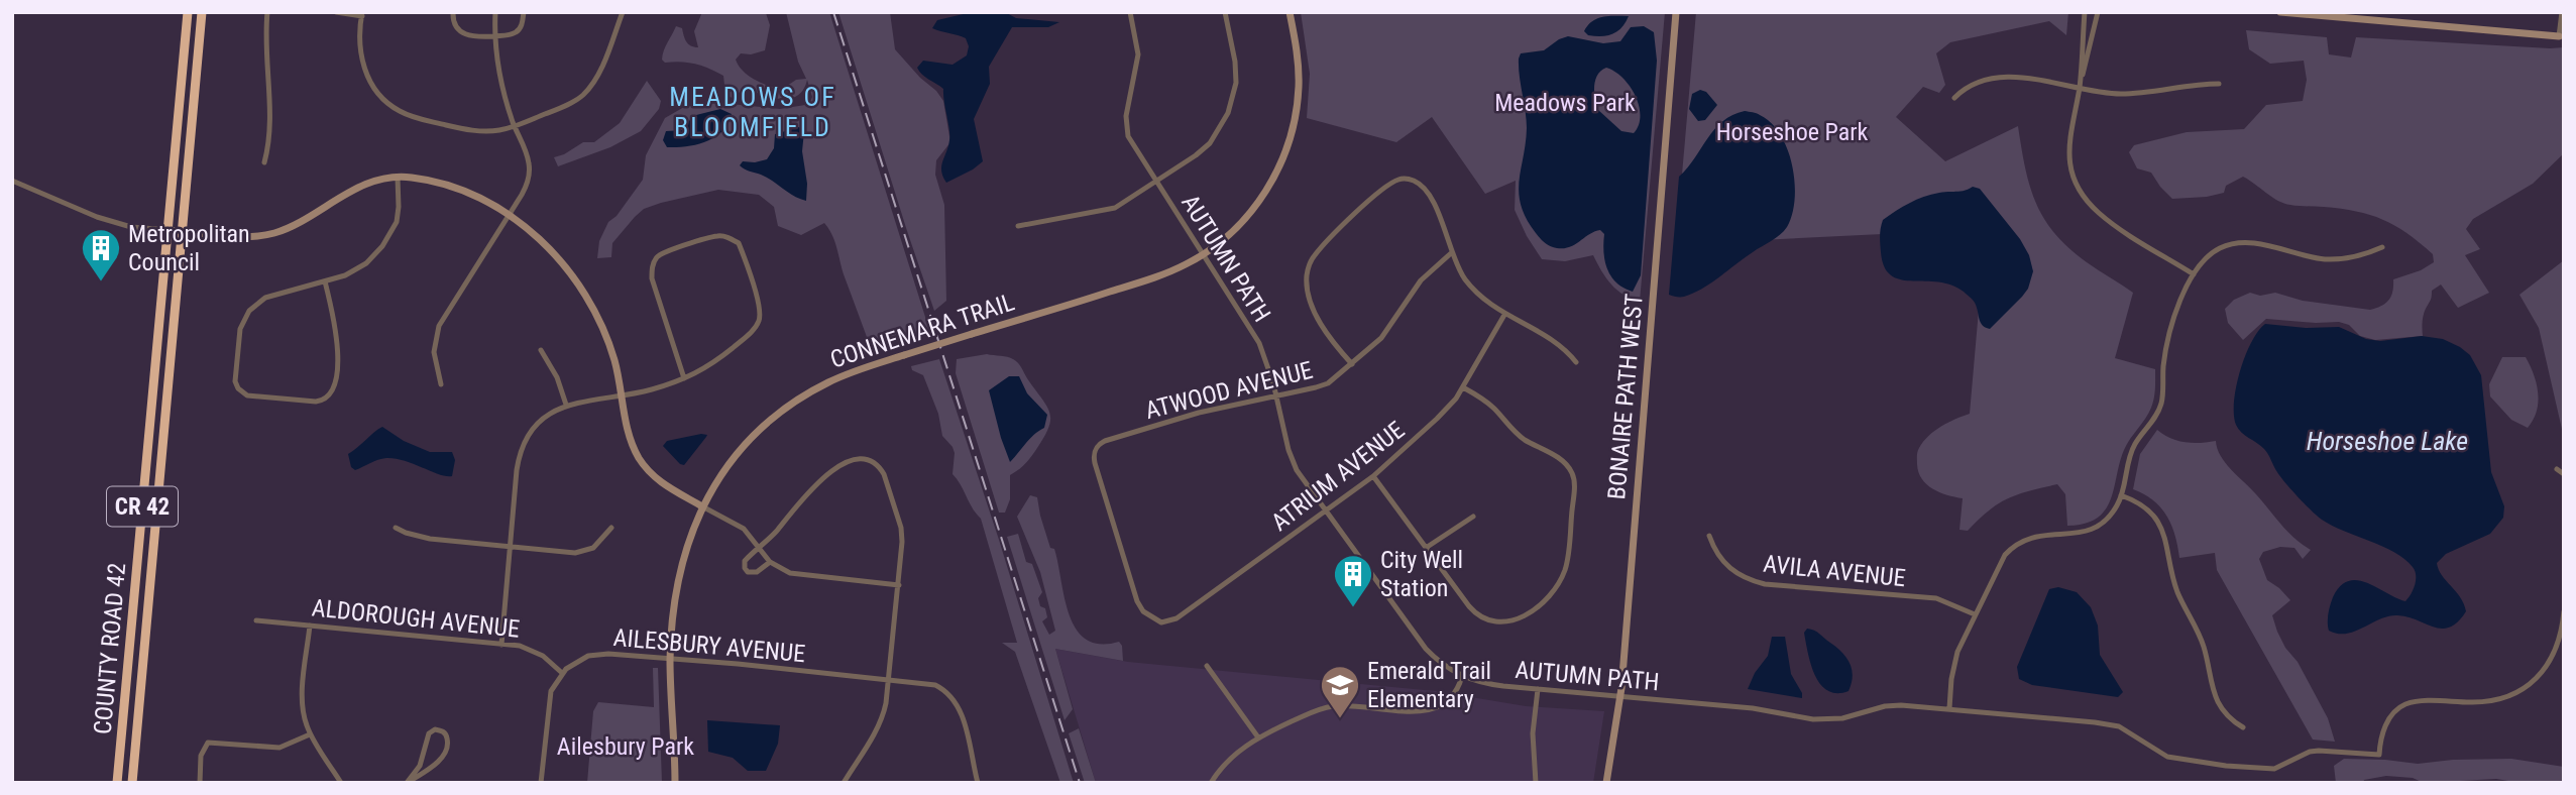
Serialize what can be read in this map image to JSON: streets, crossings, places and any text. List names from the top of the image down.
{
  "streets": {
    "highway": ["CR 42", "COUNTY ROAD 42"],
    "street": [
      "AUTUMN PATH",
      "CONNEMARA TRAIL",
      "ATWOOD AVENUE",
      "BONAIRE PATH WEST",
      "ATRIUM AVENUE",
      "AVILA AVENUE",
      "ALDOROUGH AVENUE",
      "AILESBURY AVENUE"
    ]
  },
  "crossings": [
    ["AUTUMN PATH", "CONNEMARA TRAIL"],
    ["AUTUMN PATH", "ATWOOD AVENUE"],
    ["AUTUMN PATH", "BONAIRE PATH WEST"],
    ["AUTUMN PATH", "ATRIUM AVENUE"],
    ["CONNEMARA TRAIL", "AILESBURY AVENUE"],
    ["ATWOOD AVENUE", "ATRIUM AVENUE"],
    ["ALDOROUGH AVENUE", "AILESBURY AVENUE"]
  ],
  "districts": ["MEADOWS OF BLOOMFIELD"],
  "water": ["Horseshoe Lake"],
  "parks": ["Meadows Park", "Horseshoe Park", "Ailesbury Park"],
  "places": {
    "building": ["Metropolitan Council", "City Well Station"],
    "school or university": ["Emerald Trail Elementary"]
  }
}
